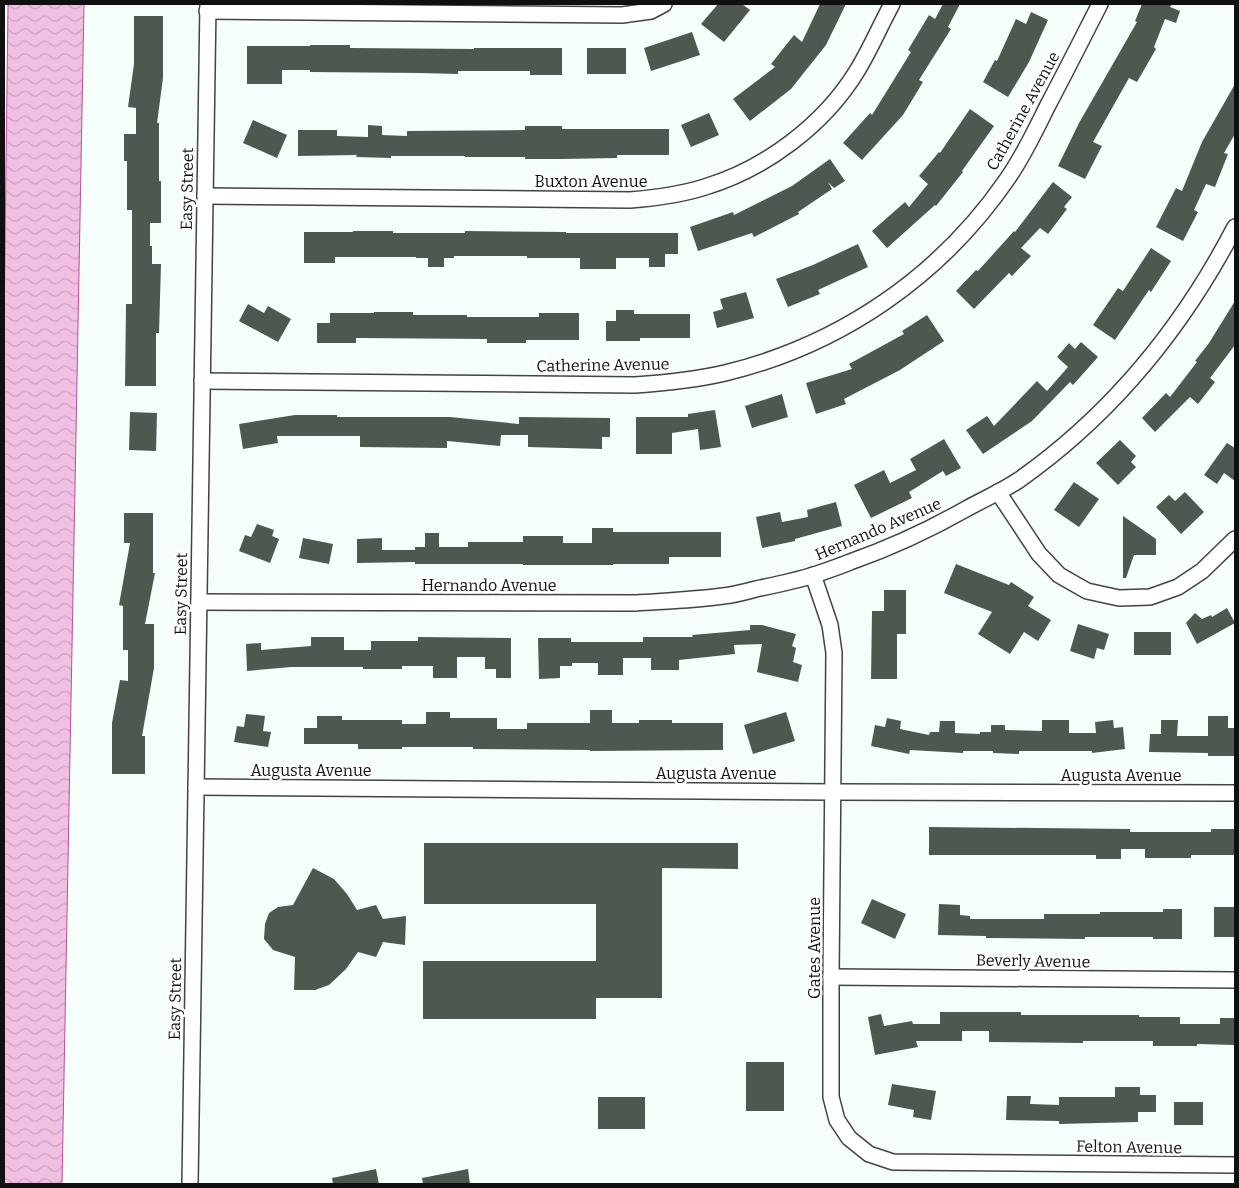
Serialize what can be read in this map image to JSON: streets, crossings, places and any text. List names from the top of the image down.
{
  "streets": {
    "street": [
      "Catherine Avenue",
      "Buxton Avenue",
      "Easy Street",
      "Hernando Avenue",
      "Augusta Avenue",
      "Gates Avenue",
      "Beverly Avenue",
      "Felton Avenue"
    ]
  },
  "crossings": [
    ["Catherine Avenue", "Easy Street"],
    ["Buxton Avenue", "Easy Street"],
    ["Easy Street", "Hernando Avenue"],
    ["Easy Street", "Augusta Avenue"],
    ["Hernando Avenue", "Gates Avenue"],
    ["Augusta Avenue", "Gates Avenue"],
    ["Gates Avenue", "Beverly Avenue"],
    ["Gates Avenue", "Felton Avenue"]
  ]
}
